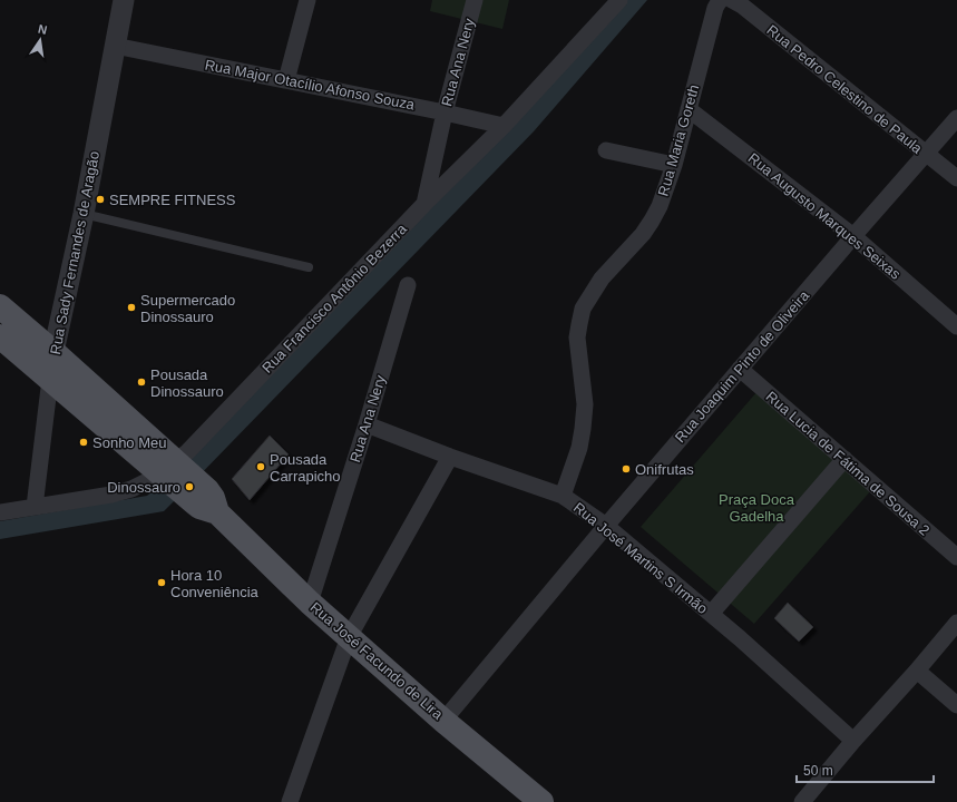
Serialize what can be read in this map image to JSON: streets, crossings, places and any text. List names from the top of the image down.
{
  "streets": {
    "main road": ["Rua José Facundo de Lira"],
    "street": [
      "Rua Ana Nery",
      "Rua Major Otacílio Afonso Souza",
      "Rua Pedro Celestino de Paula",
      "Rua Maria Goreth",
      "Rua Augusto Marques Seixas",
      "Rua Sady Fernandes de Aragão",
      "Rua Francisco Antônio Bezerra",
      "Rua Joaquim Pinto de Oliveira",
      "Rua Lucia de Fátima de Sousa 2",
      "Rua José Martins S Irmão"
    ]
  },
  "crossings": [
    ["Rua Ana Nery", "Rua Major Otacílio Afonso Souza"],
    ["Rua Ana Nery", "Rua Francisco Antônio Bezerra"],
    ["Rua Ana Nery", "Rua José Martins S Irmão"],
    ["Rua Ana Nery", "Rua José Facundo de Lira"],
    ["Rua Major Otacílio Afonso Souza", "Rua Sady Fernandes de Aragão"],
    ["Rua Major Otacílio Afonso Souza", "Rua Francisco Antônio Bezerra"],
    ["Rua Pedro Celestino de Paula", "Rua Joaquim Pinto de Oliveira"],
    ["Rua Maria Goreth", "Rua Augusto Marques Seixas"],
    ["Rua Maria Goreth", "Rua José Martins S Irmão"],
    ["Rua Augusto Marques Seixas", "Rua Joaquim Pinto de Oliveira"],
    ["Rua Sady Fernandes de Aragão", "Rua Francisco Antônio Bezerra"],
    ["Rua Francisco Antônio Bezerra", "Rua José Facundo de Lira"],
    ["Rua Joaquim Pinto de Oliveira", "Rua Lucia de Fátima de Sousa 2"],
    ["Rua Joaquim Pinto de Oliveira", "Rua José Martins S Irmão"],
    ["Rua Joaquim Pinto de Oliveira", "Rua José Facundo de Lira"]
  ],
  "parks": ["Praça Doca Gadelha"],
  "places": [
    "SEMPRE FITNESS",
    "Supermercado Dinossauro",
    "Pousada Dinossauro",
    "Sonho Meu",
    "Pousada Carrapicho",
    "Onifrutas",
    "Dinossauro",
    "Hora 10 Conveniência"
  ],
  "scale_bar": "50 m",
  "north": "top"
}
